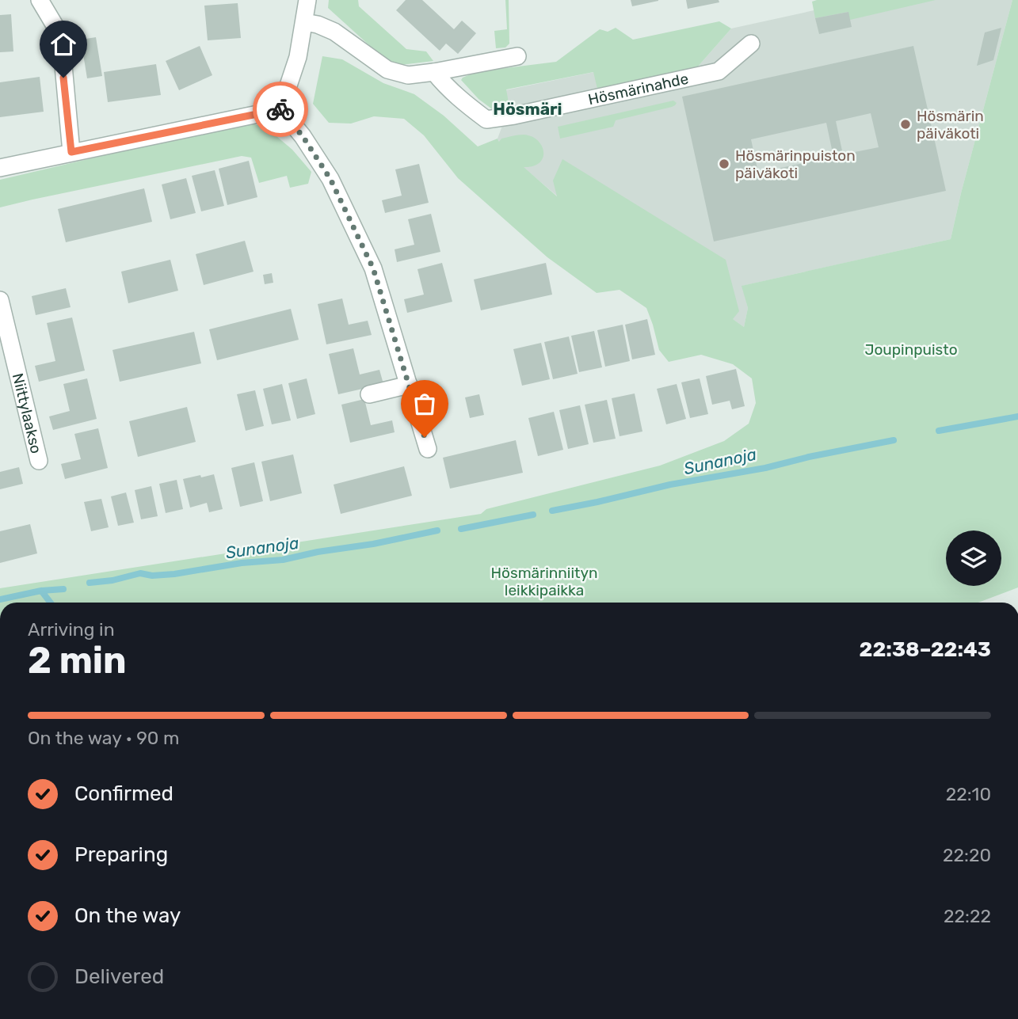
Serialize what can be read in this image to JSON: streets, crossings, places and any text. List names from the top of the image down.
{
  "streets": {
    "street": ["Hösmärinahde", "Niittylaakso"]
  },
  "districts": ["Hösmäri"],
  "water": ["Sunanoja"],
  "parks": ["Joupinpuisto", "Hösmärinniityn leikkipaikka"],
  "places": ["Hösmärin päiväkoti", "Hösmärinpuiston päiväkoti"],
  "page": {
    "heading": ["2 min", "Arriving in", "22:38–22:43"],
    "bar": "On the way · 90 m",
    "list": [
      ["Confirmed", "22:10"],
      ["Preparing", "22:20"],
      ["On the way", "22:22"],
      "Delivered"
    ]
  }
}
